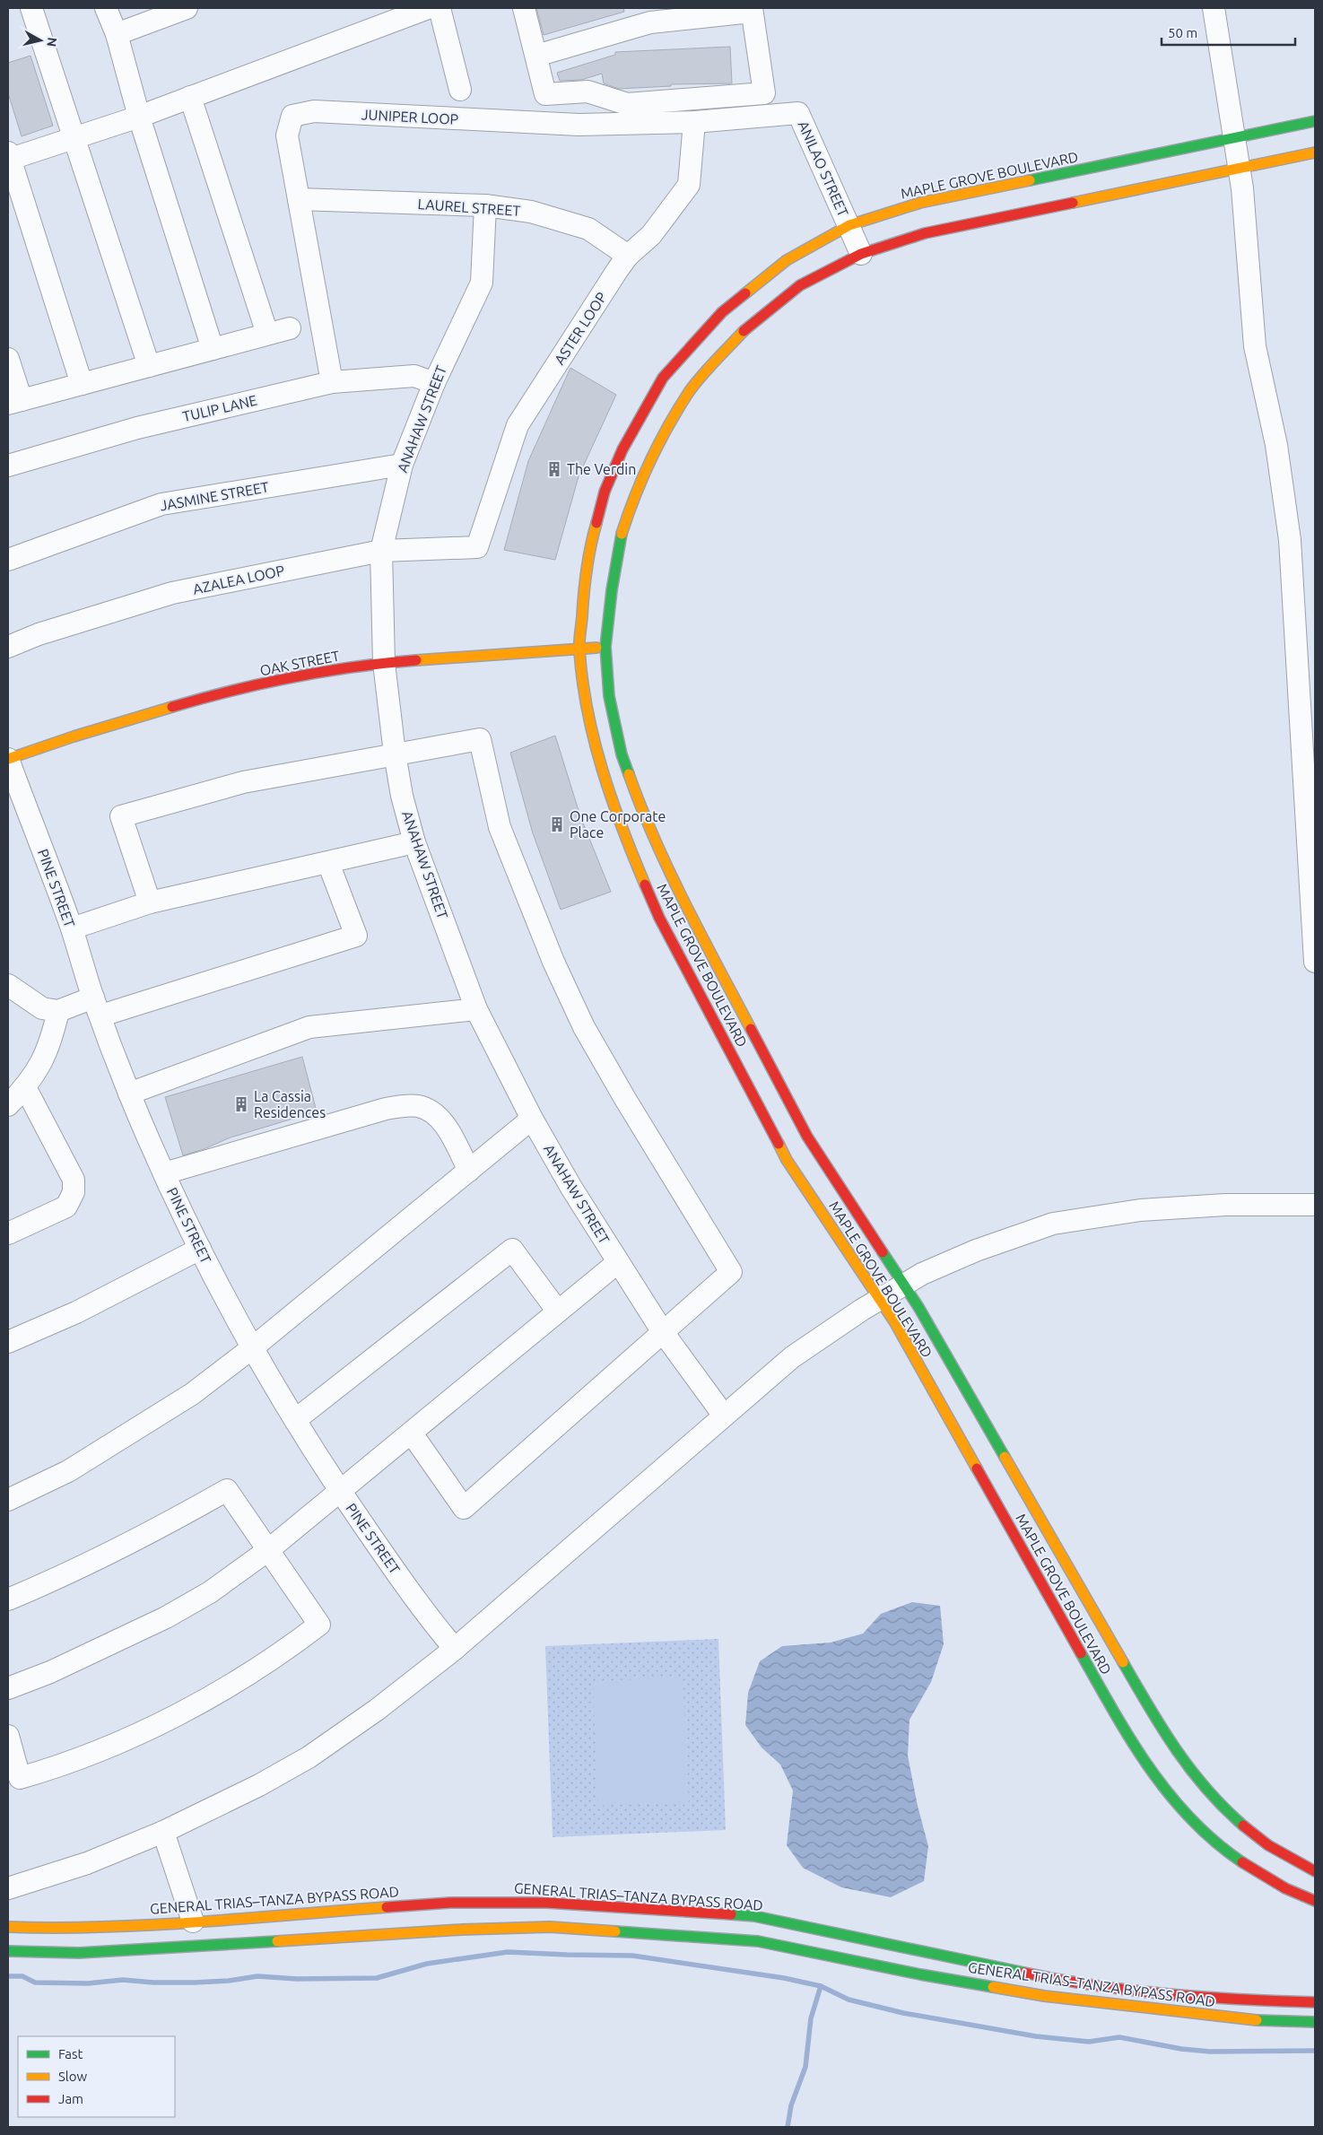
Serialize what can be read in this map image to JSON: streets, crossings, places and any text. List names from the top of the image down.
{
  "streets": {
    "street": [
      "JUNIPER LOOP",
      "ANILAO STREET",
      "MAPLE GROVE BOULEVARD",
      "LAUREL STREET",
      "ASTER LOOP",
      "TULIP LANE",
      "ANAHAW STREET",
      "JASMINE STREET",
      "AZALEA LOOP",
      "OAK STREET",
      "PINE STREET",
      "GENERAL TRIAS–TANZA BYPASS ROAD"
    ]
  },
  "crossings": [
    ["JUNIPER LOOP", "ANILAO STREET"],
    ["JUNIPER LOOP", "LAUREL STREET"],
    ["JUNIPER LOOP", "ASTER LOOP"],
    ["JUNIPER LOOP", "TULIP LANE"],
    ["ANILAO STREET", "MAPLE GROVE BOULEVARD"],
    ["MAPLE GROVE BOULEVARD", "OAK STREET"],
    ["LAUREL STREET", "ASTER LOOP"],
    ["LAUREL STREET", "ANAHAW STREET"],
    ["ASTER LOOP", "AZALEA LOOP"],
    ["TULIP LANE", "ANAHAW STREET"],
    ["ANAHAW STREET", "JASMINE STREET"],
    ["ANAHAW STREET", "AZALEA LOOP"],
    ["ANAHAW STREET", "OAK STREET"],
    ["OAK STREET", "PINE STREET"]
  ],
  "places": {
    "building": ["The Verdin", "One Corporate Place", "La Cassia Residences"]
  },
  "legend": ["Fast", "Slow", "Jam"],
  "scale_bar": "50 m",
  "north": "right"
}
